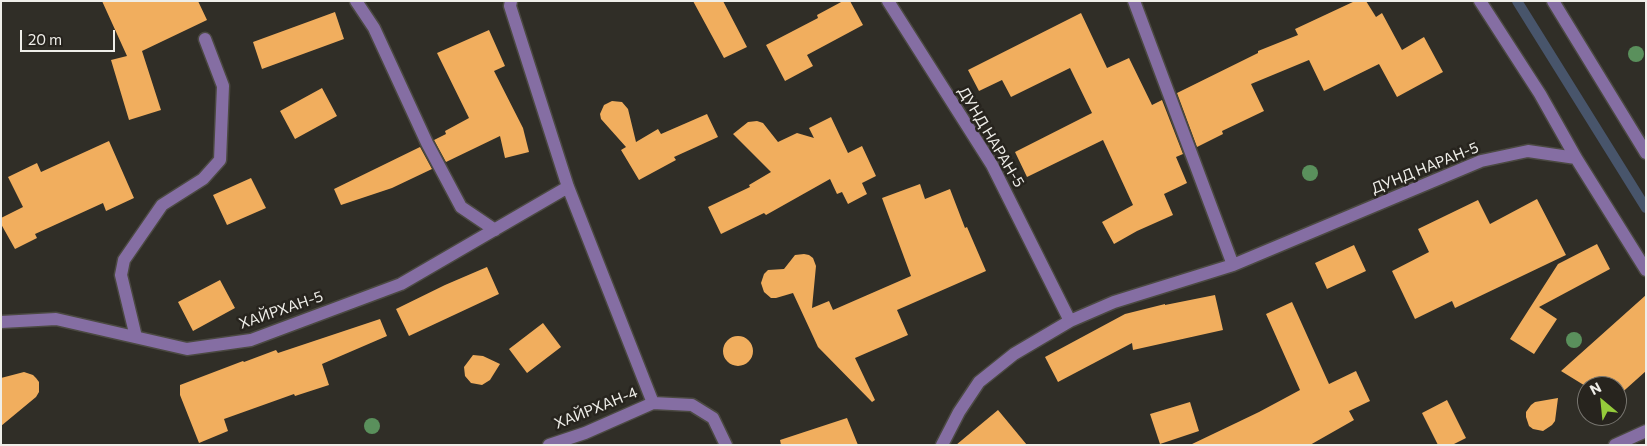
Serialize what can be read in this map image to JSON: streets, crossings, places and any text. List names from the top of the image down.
{
  "streets": {
    "street": ["ДУНД НАРАН-5", "ХАЙРХАН-5", "ХАЙРХАН-4"]
  },
  "scale_bar": "20 m",
  "north": "top left"
}
